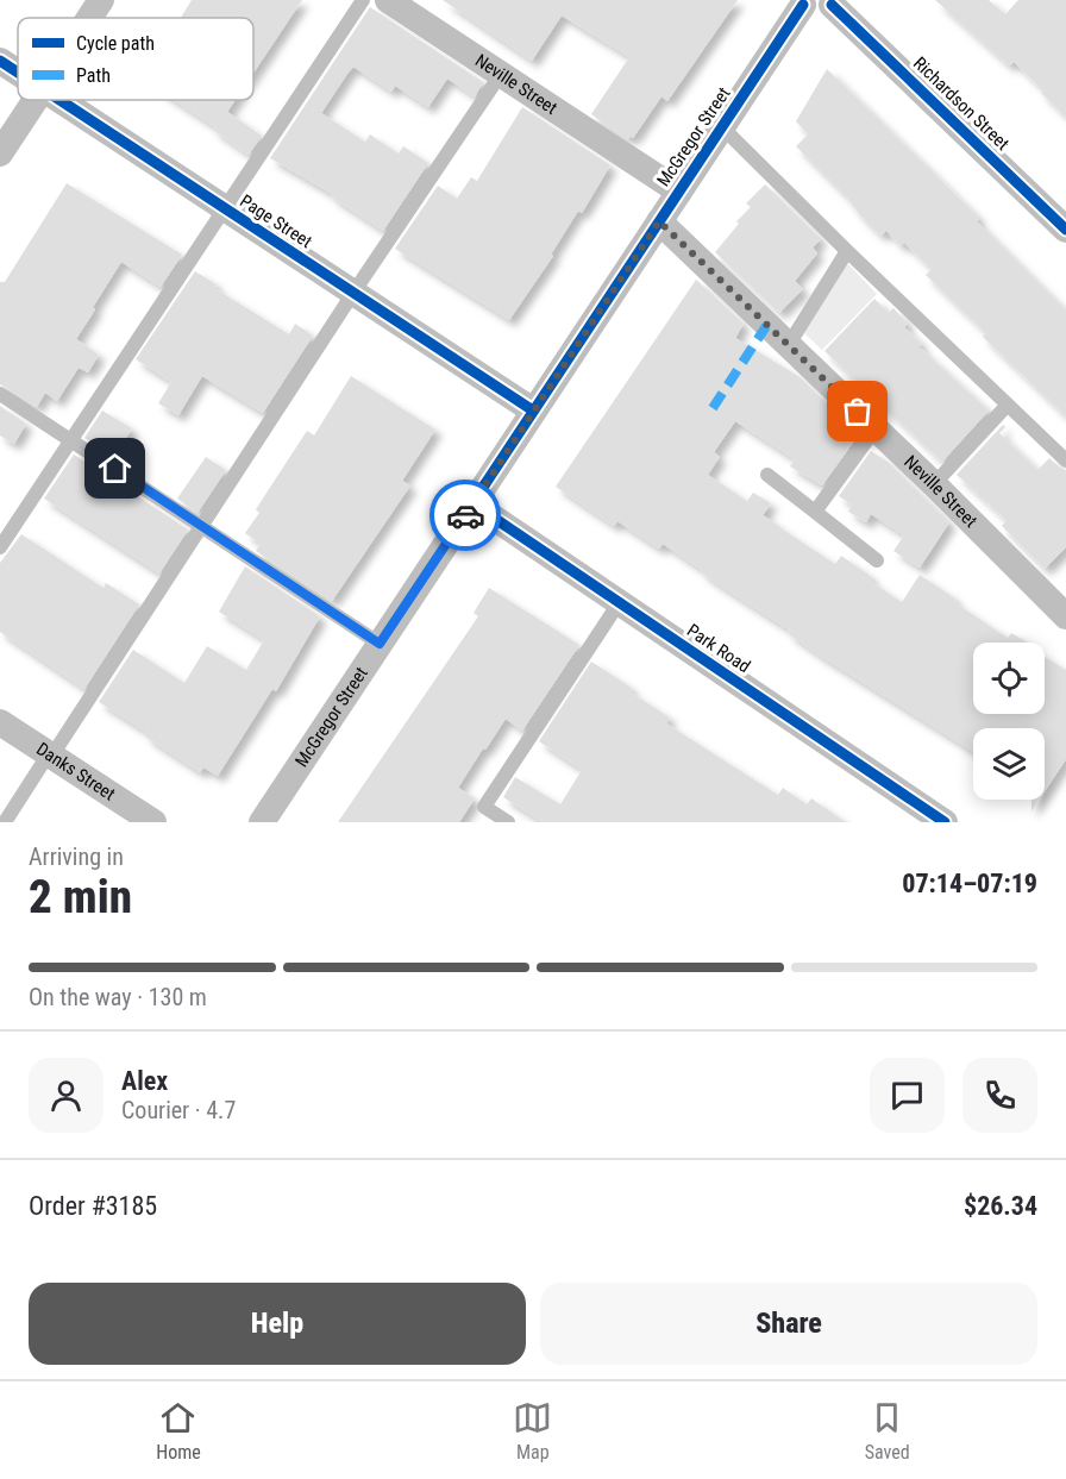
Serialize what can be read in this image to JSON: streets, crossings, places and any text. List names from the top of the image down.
{
  "streets": {
    "street": [
      "Neville Street",
      "Richardson Street",
      "McGregor Street",
      "Page Street",
      "Park Road",
      "Danks Street"
    ]
  },
  "crossings": [
    ["Neville Street", "McGregor Street"],
    ["McGregor Street", "Page Street"],
    ["McGregor Street", "Park Road"]
  ],
  "legend": ["Cycle path", "Path"],
  "page": {
    "heading": ["2 min", "Arriving in", "07:14–07:19"],
    "panel": [
      "Alex",
      "Courier · 4.7",
      "Order #3185",
      "$26.34"
    ],
    "bar": "On the way · 130 m",
    "buttons": ["Help", "Share"],
    "tabs": ["Home", "Map", "Saved"]
  }
}
